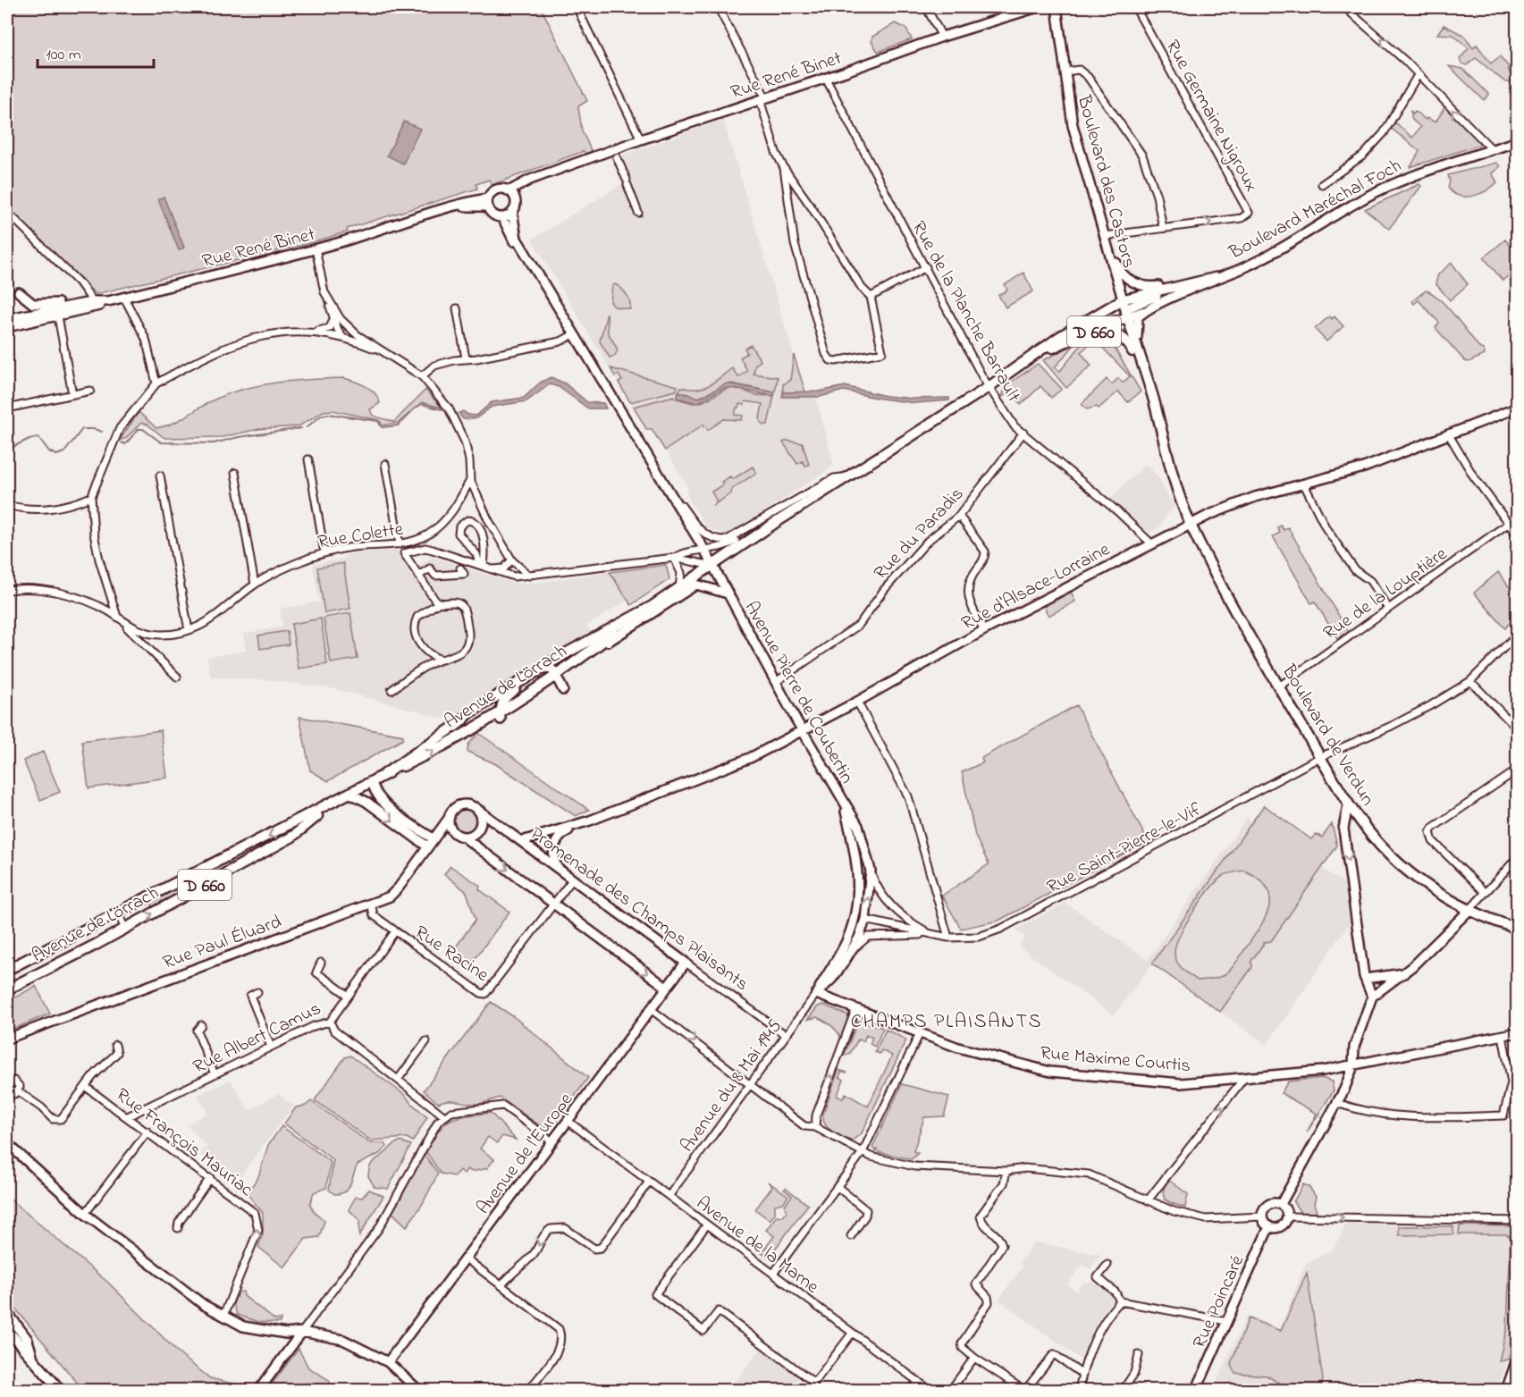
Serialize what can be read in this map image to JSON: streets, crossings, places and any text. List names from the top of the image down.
{
  "streets": {
    "main road": [
      "Boulevard Maréchal Foch",
      "D 660",
      "Avenue de Lörrach",
      "Boulevard de Verdun"
    ],
    "street": [
      "Rue René Binet",
      "Rue Germaine Nigroux",
      "Boulevard des Castors",
      "Rue de la Planche Barrault",
      "Rue du Paradis",
      "Rue Colette",
      "Rue d'Alsace-Lorraine",
      "Rue de la Louptière",
      "Avenue Pierre de Coubertin",
      "Rue Saint-Pierre-le-Vif",
      "Promenade des Champs Plaisants",
      "Rue Paul Éluard",
      "Rue Racine",
      "Rue Albert Camus",
      "Rue Maxime Courtis",
      "Avenue du 8 Mai 1945",
      "Rue François Mauriac",
      "Avenue de l'Europe",
      "Avenue de la Marne",
      "Rue Poincaré"
    ]
  },
  "crossings": [
    ["Rue René Binet", "Rue de la Planche Barrault"],
    ["Rue René Binet", "Avenue Pierre de Coubertin"],
    ["Boulevard des Castors", "Boulevard Maréchal Foch"],
    ["Boulevard Maréchal Foch", "Rue de la Planche Barrault"],
    ["Boulevard Maréchal Foch", "D 660"],
    ["Boulevard Maréchal Foch", "Avenue de Lörrach"],
    ["Boulevard Maréchal Foch", "Avenue Pierre de Coubertin"],
    ["Rue de la Planche Barrault", "Rue du Paradis"],
    ["Rue de la Planche Barrault", "Rue d'Alsace-Lorraine"],
    ["D 660", "Boulevard de Verdun"],
    ["Rue du Paradis", "Avenue Pierre de Coubertin"],
    ["Rue d'Alsace-Lorraine", "Avenue Pierre de Coubertin"],
    ["Rue d'Alsace-Lorraine", "Boulevard de Verdun"],
    ["Rue d'Alsace-Lorraine", "Promenade des Champs Plaisants"],
    ["Rue de la Louptière", "Boulevard de Verdun"],
    ["Avenue de Lörrach", "Avenue Pierre de Coubertin"],
    ["Avenue Pierre de Coubertin", "Rue Saint-Pierre-le-Vif"],
    ["Avenue Pierre de Coubertin", "Rue Maxime Courtis"],
    ["Avenue Pierre de Coubertin", "Avenue du 8 Mai 1945"],
    ["Boulevard de Verdun", "Rue Saint-Pierre-le-Vif"],
    ["Promenade des Champs Plaisants", "Rue Racine"],
    ["Promenade des Champs Plaisants", "Avenue du 8 Mai 1945"],
    ["Promenade des Champs Plaisants", "Avenue de l'Europe"],
    ["Rue Paul Éluard", "Rue Racine"],
    ["Rue Racine", "Rue Albert Camus"],
    ["Rue Albert Camus", "Rue François Mauriac"],
    ["Rue Maxime Courtis", "Avenue du 8 Mai 1945"],
    ["Avenue du 8 Mai 1945", "Avenue de la Marne"],
    ["Avenue de l'Europe", "Avenue de la Marne"]
  ],
  "one_way": ["Rue François Mauriac"],
  "districts": ["CHAMPS PLAISANTS"],
  "scale_bar": "100 m"
}
